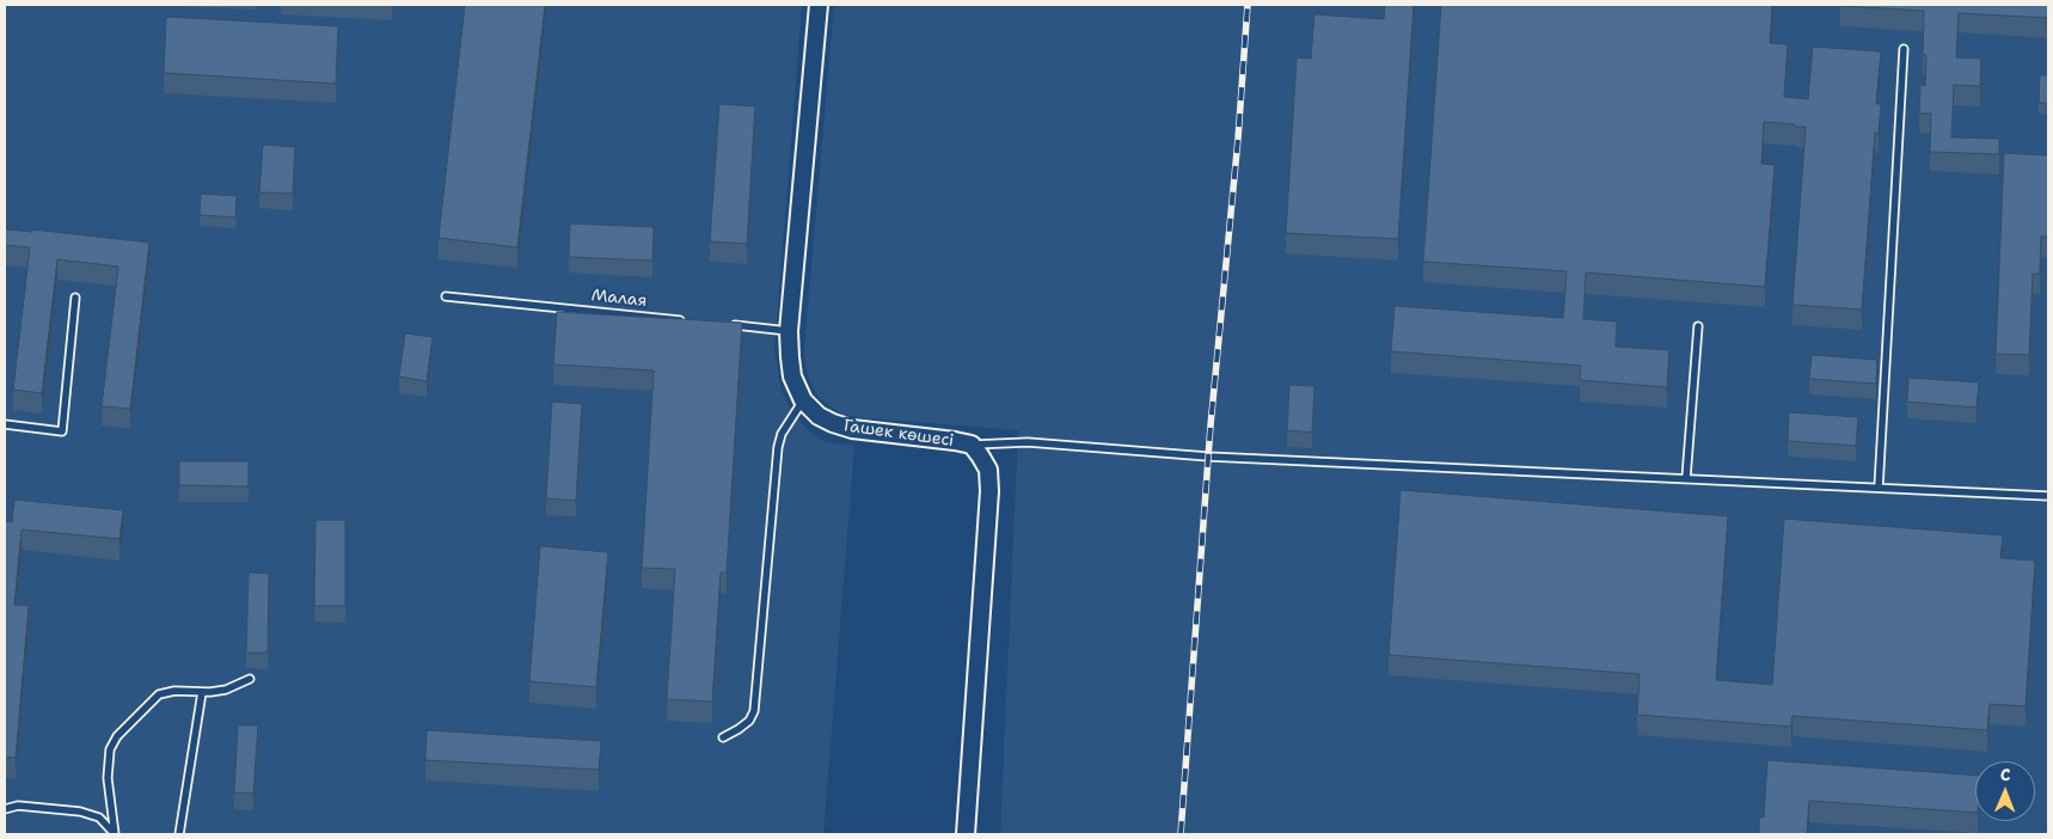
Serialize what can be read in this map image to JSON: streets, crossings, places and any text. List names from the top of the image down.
{
  "streets": {
    "street": ["Гашек көшесі"],
    "lane": ["Малая"]
  },
  "north": "top"
}
